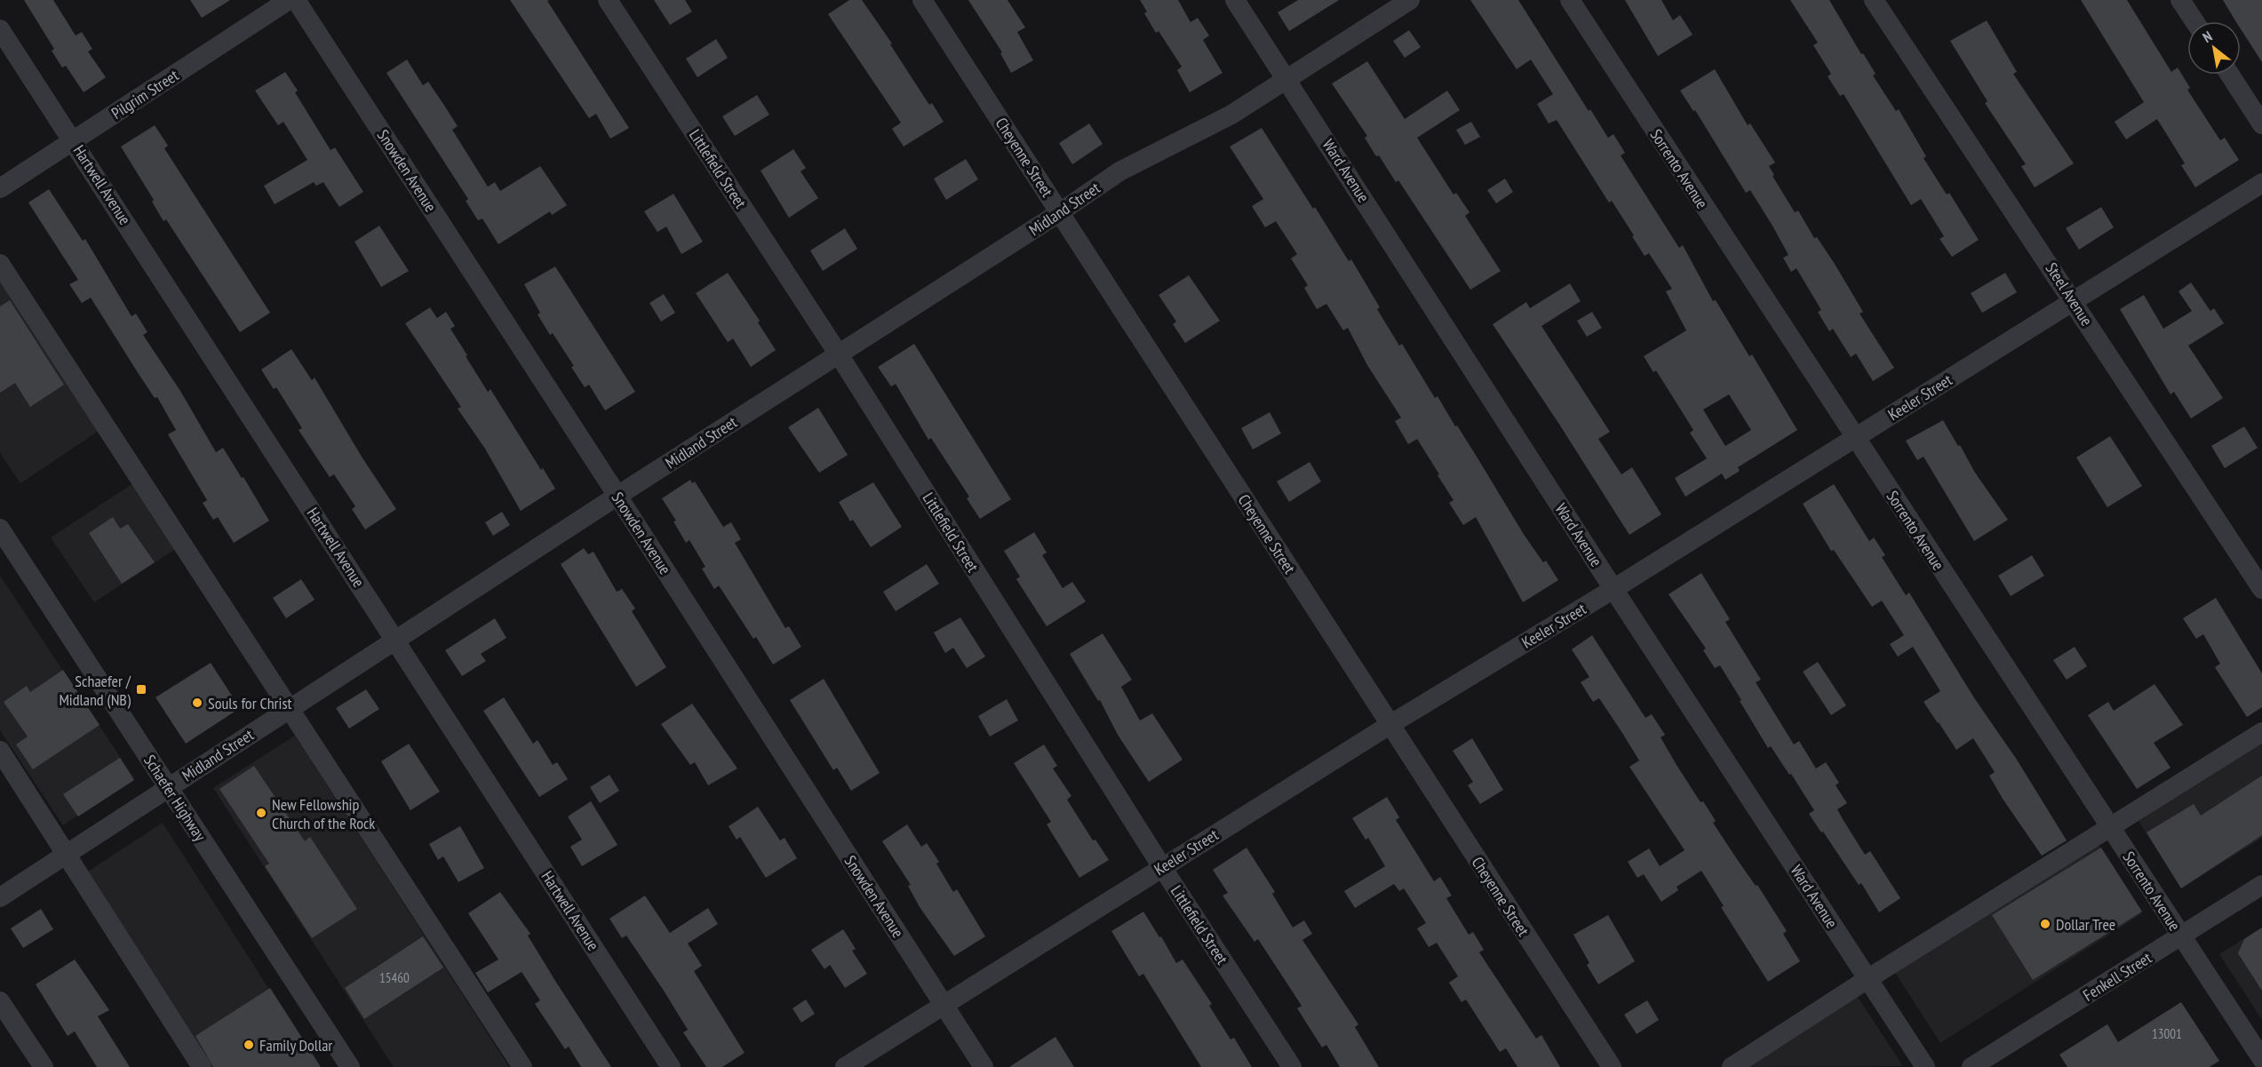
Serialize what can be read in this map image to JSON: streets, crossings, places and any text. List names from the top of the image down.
{
  "streets": {
    "street": [
      "Pilgrim Street",
      "Cheyenne Street",
      "Littlefield Street",
      "Sorrento Avenue",
      "Snowden Avenue",
      "Ward Avenue",
      "Hartwell Avenue",
      "Midland Street",
      "Steel Avenue",
      "Keeler Street",
      "Schaefer Highway",
      "Fenkell Street"
    ]
  },
  "crossings": [
    ["Pilgrim Street", "Hartwell Avenue"],
    ["Cheyenne Street", "Midland Street"],
    ["Cheyenne Street", "Keeler Street"],
    ["Littlefield Street", "Midland Street"],
    ["Littlefield Street", "Keeler Street"],
    ["Sorrento Avenue", "Keeler Street"],
    ["Sorrento Avenue", "Fenkell Street"],
    ["Snowden Avenue", "Midland Street"],
    ["Snowden Avenue", "Keeler Street"],
    ["Ward Avenue", "Midland Street"],
    ["Ward Avenue", "Keeler Street"],
    ["Hartwell Avenue", "Midland Street"],
    ["Midland Street", "Schaefer Highway"],
    ["Steel Avenue", "Keeler Street"]
  ],
  "places": {
    "transit": ["Schaefer / Midland (NB)"],
    "other": [
      "Souls for Christ",
      "New Fellowship Church of the Rock",
      "Dollar Tree",
      "Family Dollar"
    ]
  },
  "house_numbers": ["15460", "13001"],
  "north": "top left"
}
